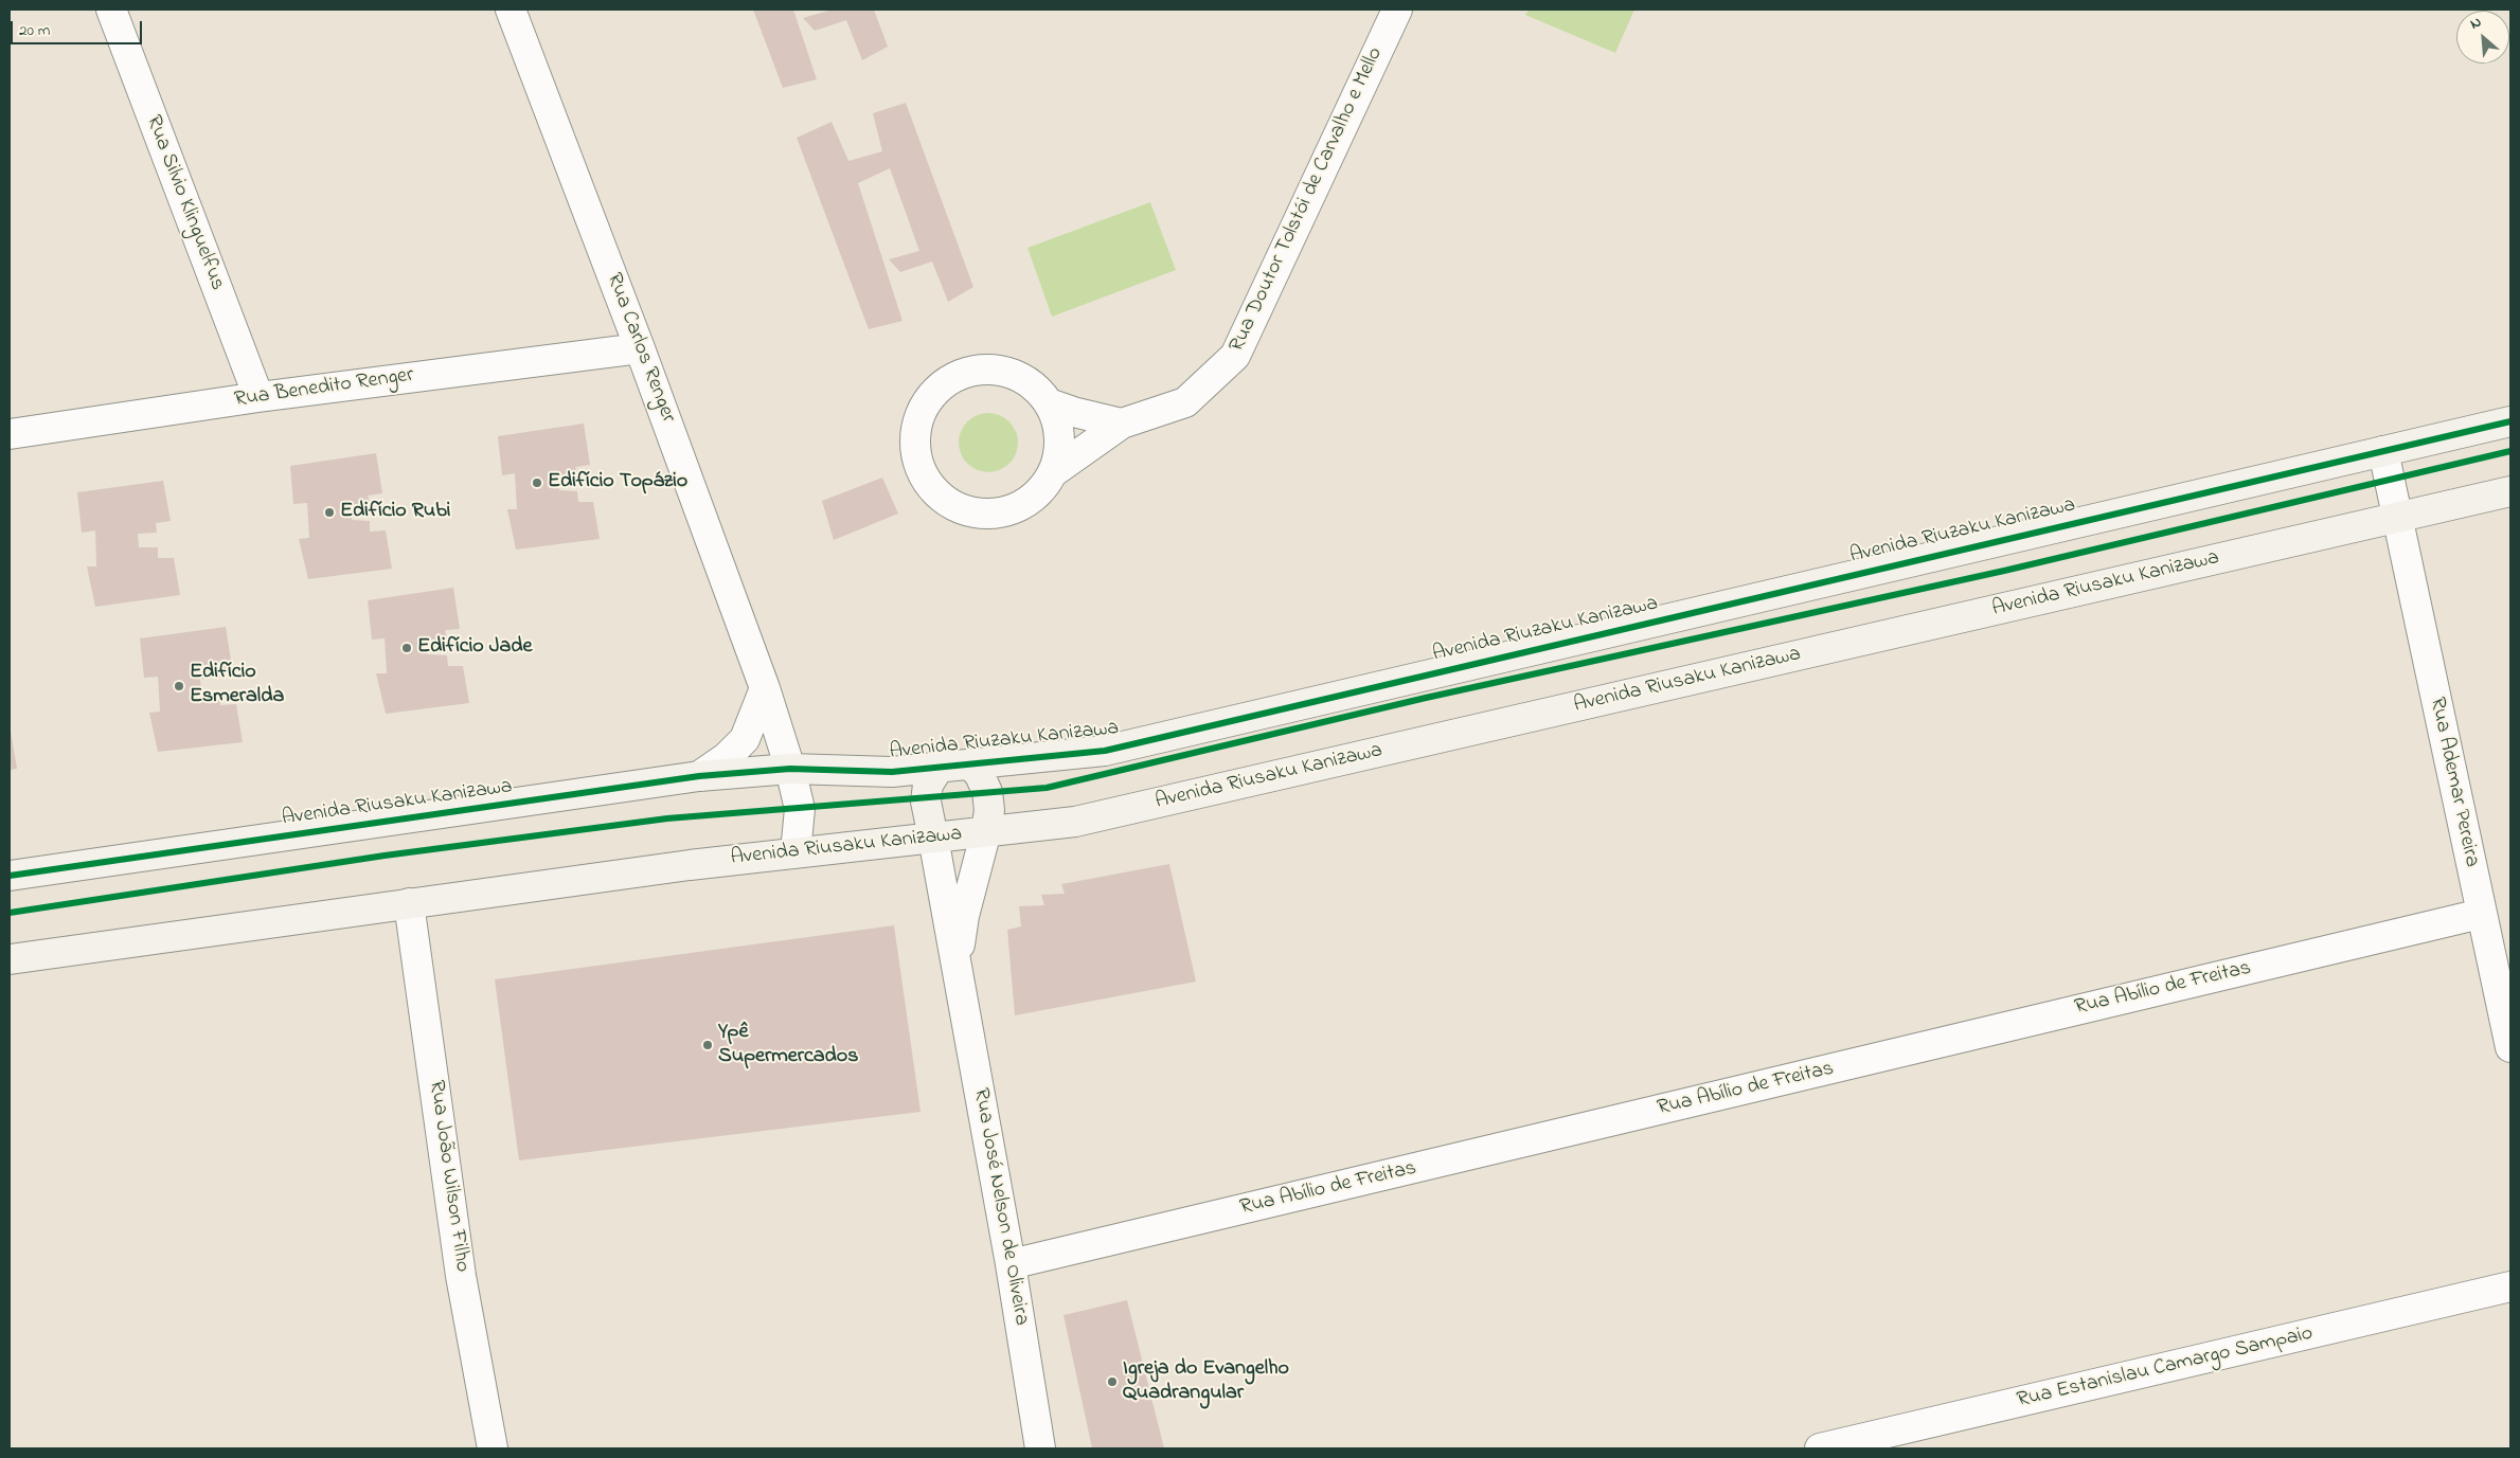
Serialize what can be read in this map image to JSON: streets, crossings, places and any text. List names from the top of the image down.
{
  "streets": {
    "street": [
      "Rua Doutor Tolstói de Carvalho e Mello",
      "Rua Silvio Klinguelfus",
      "Rua Carlos Renger",
      "Rua Benedito Renger",
      "Avenida Riuzaku Kanizawa",
      "Avenida Riusaku Kanizawa",
      "Rua Ademar Pereira",
      "Rua Abílio de Freitas",
      "Rua João Wilson Filho",
      "Rua José Nelson de Oliveira",
      "Rua Estanislau Camargo Sampaio"
    ]
  },
  "crossings": [
    ["Rua Silvio Klinguelfus", "Rua Benedito Renger"],
    ["Rua Carlos Renger", "Rua Benedito Renger"],
    ["Rua Carlos Renger", "Avenida Riuzaku Kanizawa"],
    ["Rua Carlos Renger", "Avenida Riusaku Kanizawa"],
    ["Avenida Riuzaku Kanizawa", "Avenida Riusaku Kanizawa"],
    ["Avenida Riuzaku Kanizawa", "Rua José Nelson de Oliveira"],
    ["Avenida Riusaku Kanizawa", "Rua Ademar Pereira"],
    ["Avenida Riusaku Kanizawa", "Rua João Wilson Filho"],
    ["Avenida Riusaku Kanizawa", "Rua José Nelson de Oliveira"],
    ["Rua Ademar Pereira", "Rua Abílio de Freitas"],
    ["Rua Abílio de Freitas", "Rua José Nelson de Oliveira"]
  ],
  "places": [
    "Edifício Topázio",
    "Edifício Rubi",
    "Edifício Jade",
    "Edifício Esmeralda",
    "Ypê Supermercados",
    "Igreja do Evangelho Quadrangular"
  ],
  "scale_bar": "20 m",
  "north": "top left"
}
